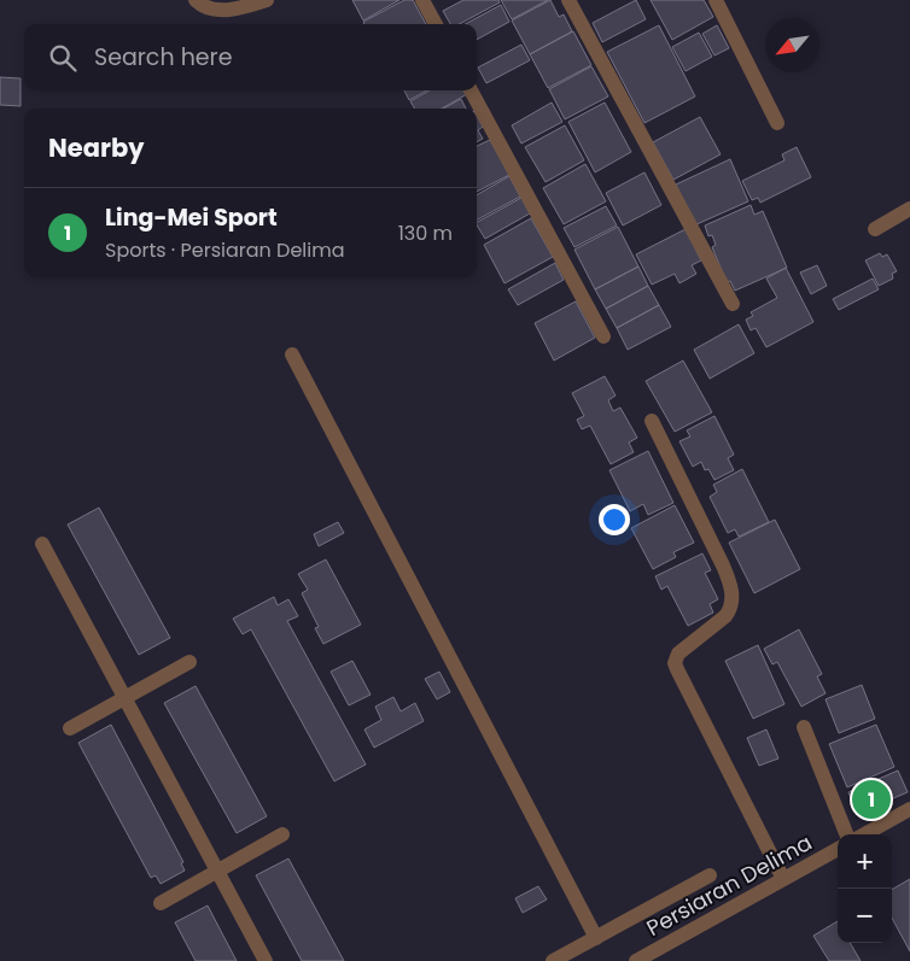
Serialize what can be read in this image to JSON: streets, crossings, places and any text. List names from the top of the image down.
{
  "streets": {
    "street": ["Persiaran Delima"]
  },
  "north": "bottom left",
  "page": {
    "search": "Search here",
    "heading": "Nearby",
    "list": [
      {
        "mark": "1",
        "name": "Ling-Mei Sport",
        "note": "Sports · Persiaran Delima",
        "value": "130 m"
      }
    ],
    "pins": "1",
    "map_buttons": ["+", "−"]
  }
}
